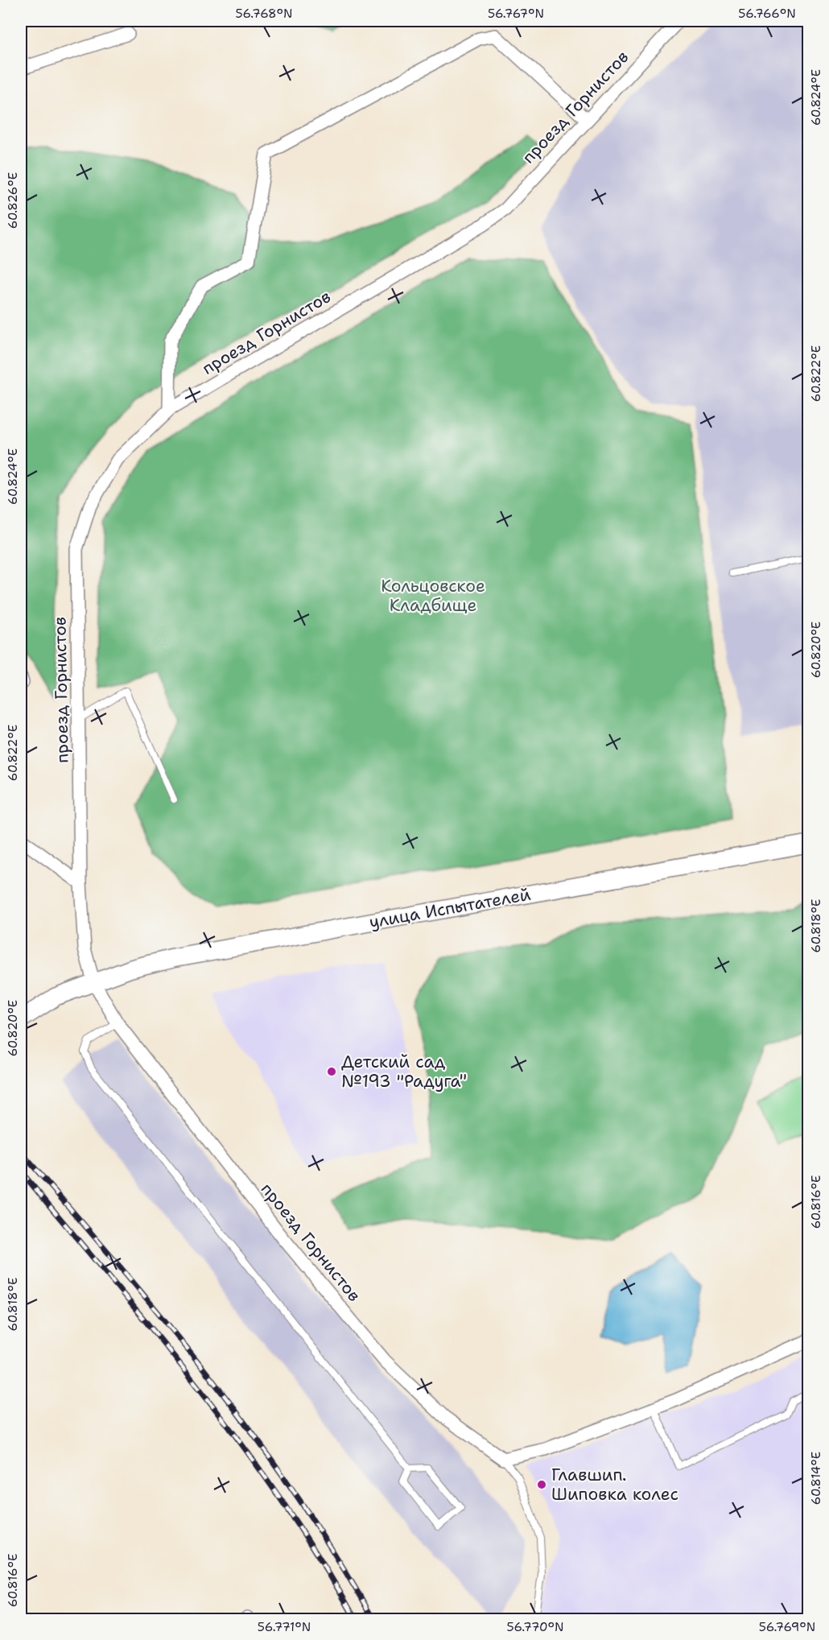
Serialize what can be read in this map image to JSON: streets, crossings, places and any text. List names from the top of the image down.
{
  "streets": {
    "main road": ["улица Испытателей"],
    "street": ["проезд Горнистов"]
  },
  "crossings": [
    ["проезд Горнистов", "улица Испытателей"]
  ],
  "parks": ["Кольцовское Кладбище"],
  "places": ["Детский сад №193 \"Радуга\"", "Главшип. Шиповка колес"],
  "coordinates": [
    "56.768°N",
    "56.767°N",
    "56.766°N",
    "60.824°E",
    "60.826°E",
    "60.822°E",
    "60.820°E",
    "60.818°E",
    "60.816°E",
    "60.814°E",
    "56.771°N",
    "56.770°N",
    "56.769°N"
  ]
}
